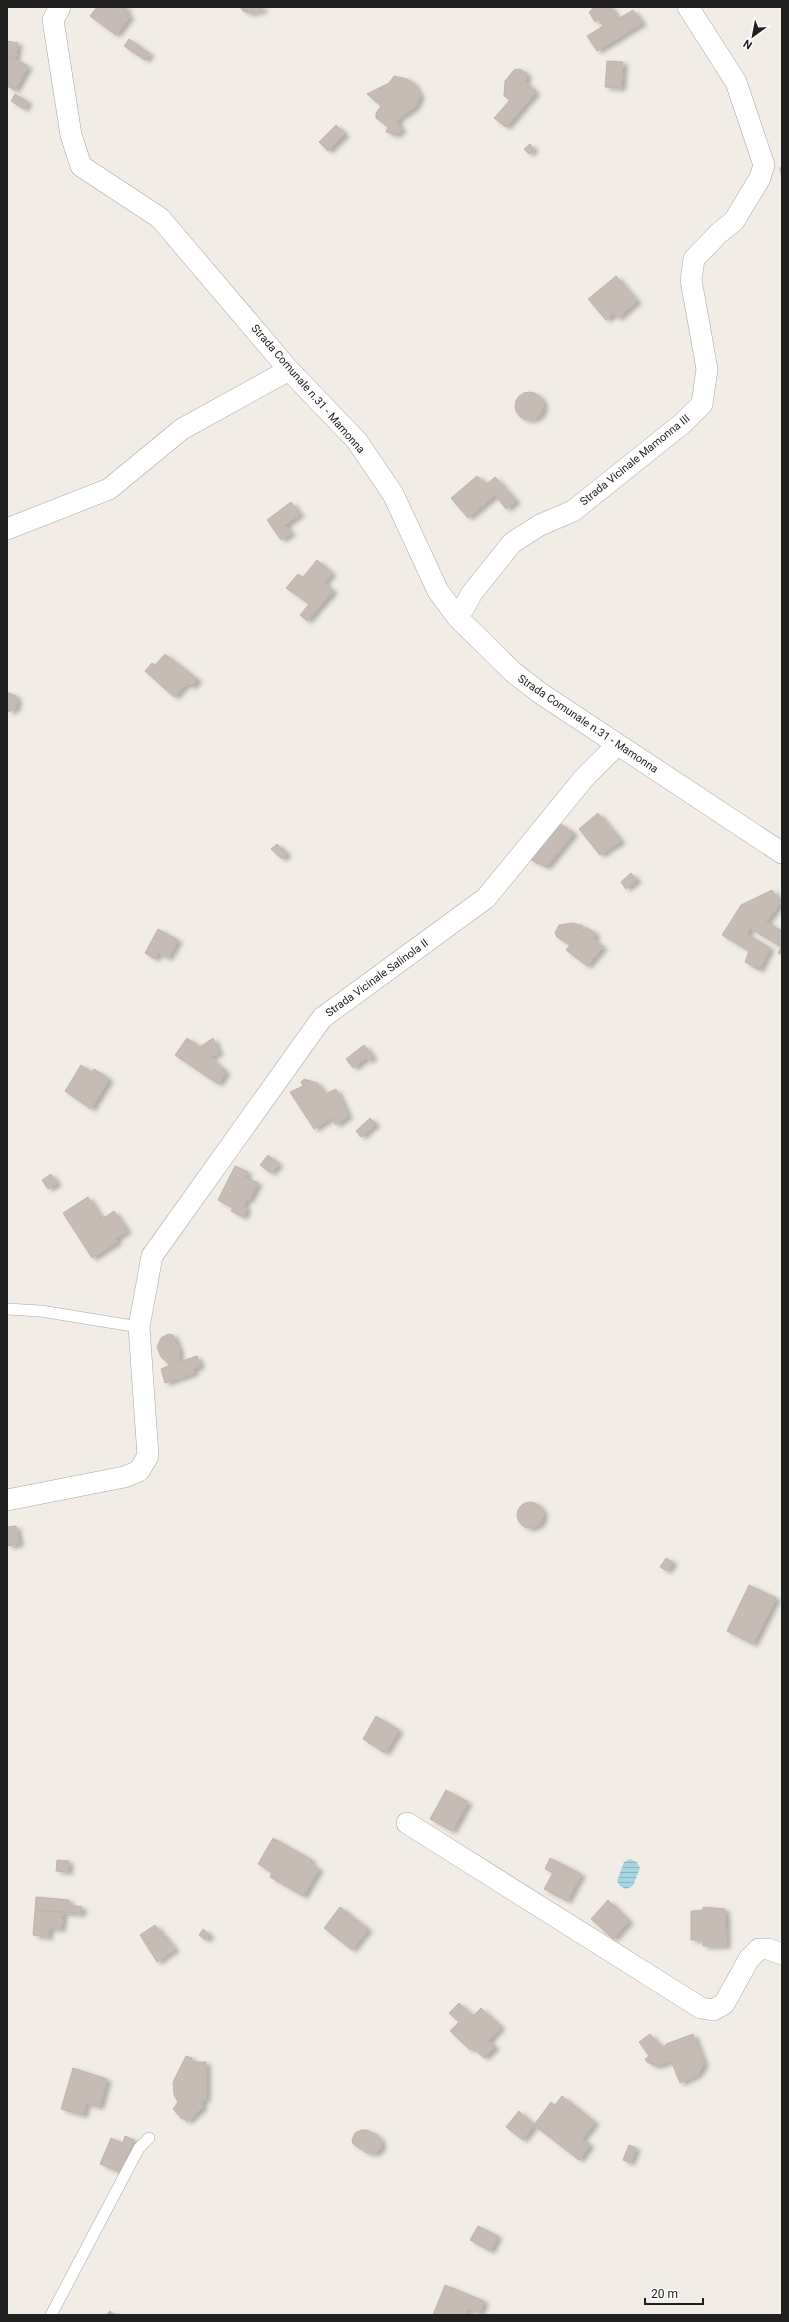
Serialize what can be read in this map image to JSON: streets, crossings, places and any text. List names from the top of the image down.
{
  "streets": {
    "street": ["Strada Comunale n.31 - Mamonna", "Strada Vicinale Mamonna III", "Strada Vicinale Salinola II"]
  },
  "crossings": [
    ["Strada Comunale n.31 - Mamonna", "Strada Vicinale Mamonna III"],
    ["Strada Comunale n.31 - Mamonna", "Strada Vicinale Salinola II"]
  ],
  "scale_bar": "20 m",
  "north": "bottom left"
}
